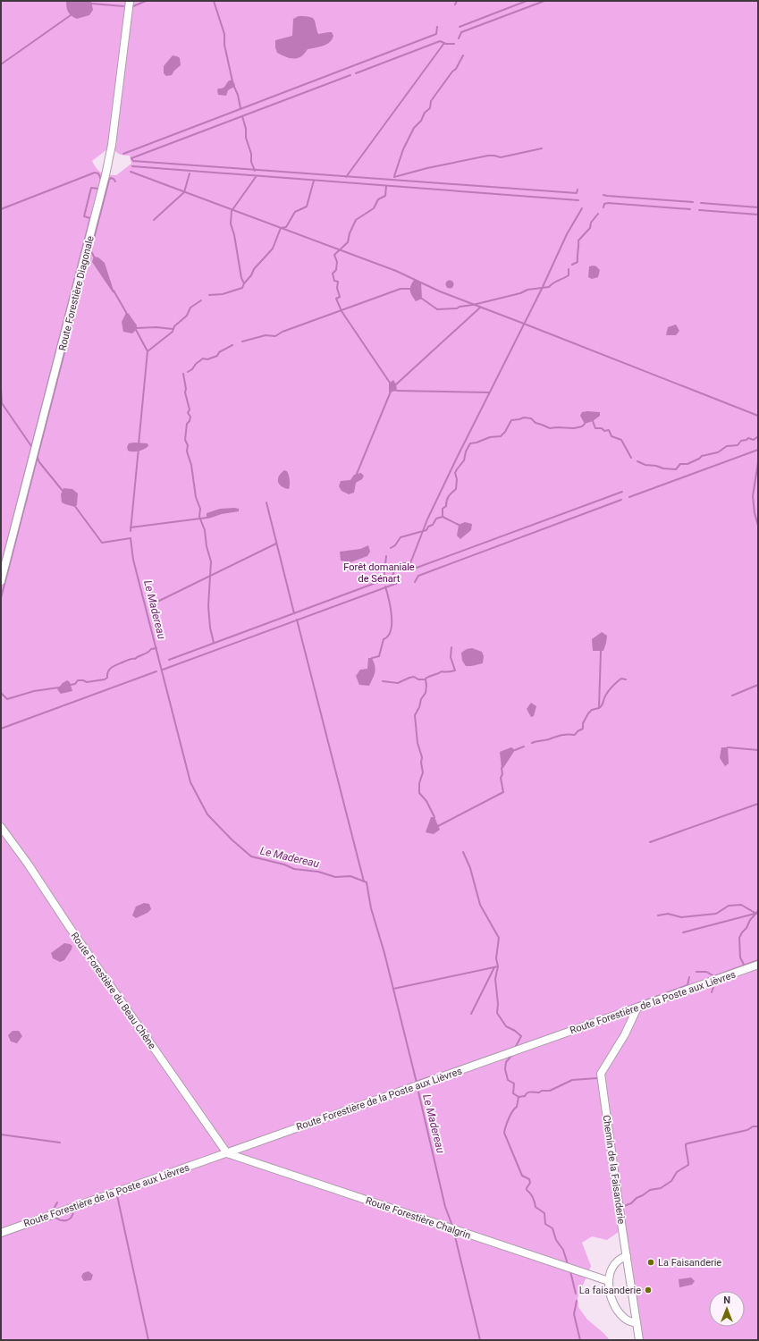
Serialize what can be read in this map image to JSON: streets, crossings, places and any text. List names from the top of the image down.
{
  "streets": {
    "street": [
      "Route Forestière Diagonale",
      "Route Forestière du Beau Chêne",
      "Route Forestière de la Poste aux Lièvres",
      "Chemin de la Faisanderie",
      "Route Forestière Chalgrin"
    ]
  },
  "crossings": [
    ["Route Forestière du Beau Chêne", "Route Forestière de la Poste aux Lièvres"],
    ["Route Forestière du Beau Chêne", "Route Forestière Chalgrin"],
    ["Route Forestière de la Poste aux Lièvres", "Chemin de la Faisanderie"],
    ["Route Forestière de la Poste aux Lièvres", "Route Forestière Chalgrin"]
  ],
  "water": ["Le Madereau"],
  "parks": ["Forêt domaniale de Sénart"],
  "places": ["La Faisanderie", "La faisanderie"],
  "north": "top"
}
